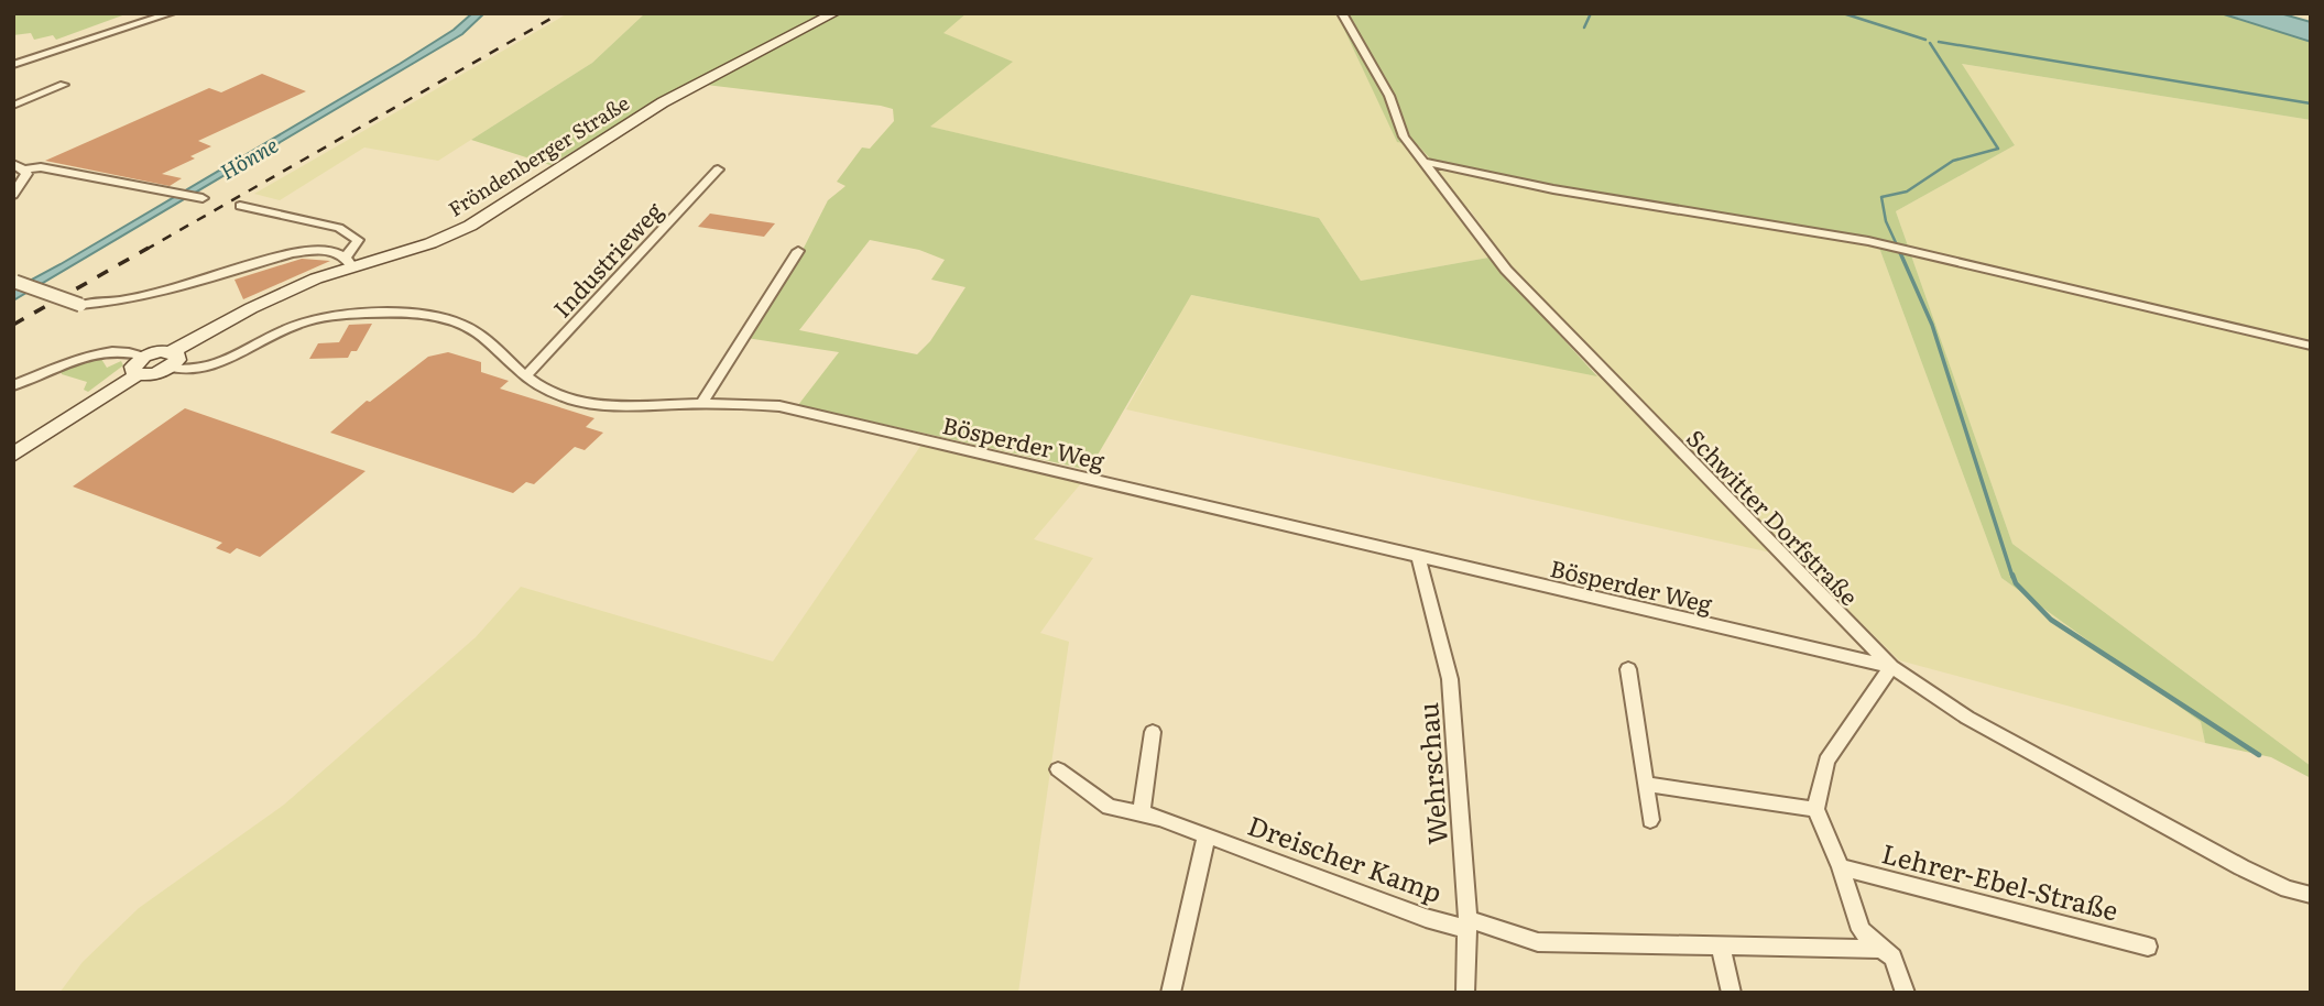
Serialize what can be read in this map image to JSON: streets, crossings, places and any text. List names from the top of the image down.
{
  "streets": {
    "main road": ["Fröndenberger Straße"],
    "street": [
      "Industrieweg",
      "Bösperder Weg",
      "Schwitter Dorfstraße",
      "Wehrschau",
      "Dreischer Kamp",
      "Lehrer-Ebel-Straße"
    ]
  },
  "crossings": [
    ["Fröndenberger Straße", "Bösperder Weg"],
    ["Industrieweg", "Bösperder Weg"],
    ["Bösperder Weg", "Schwitter Dorfstraße"],
    ["Bösperder Weg", "Wehrschau"],
    ["Wehrschau", "Dreischer Kamp"]
  ],
  "water": ["Hönne"]
}
